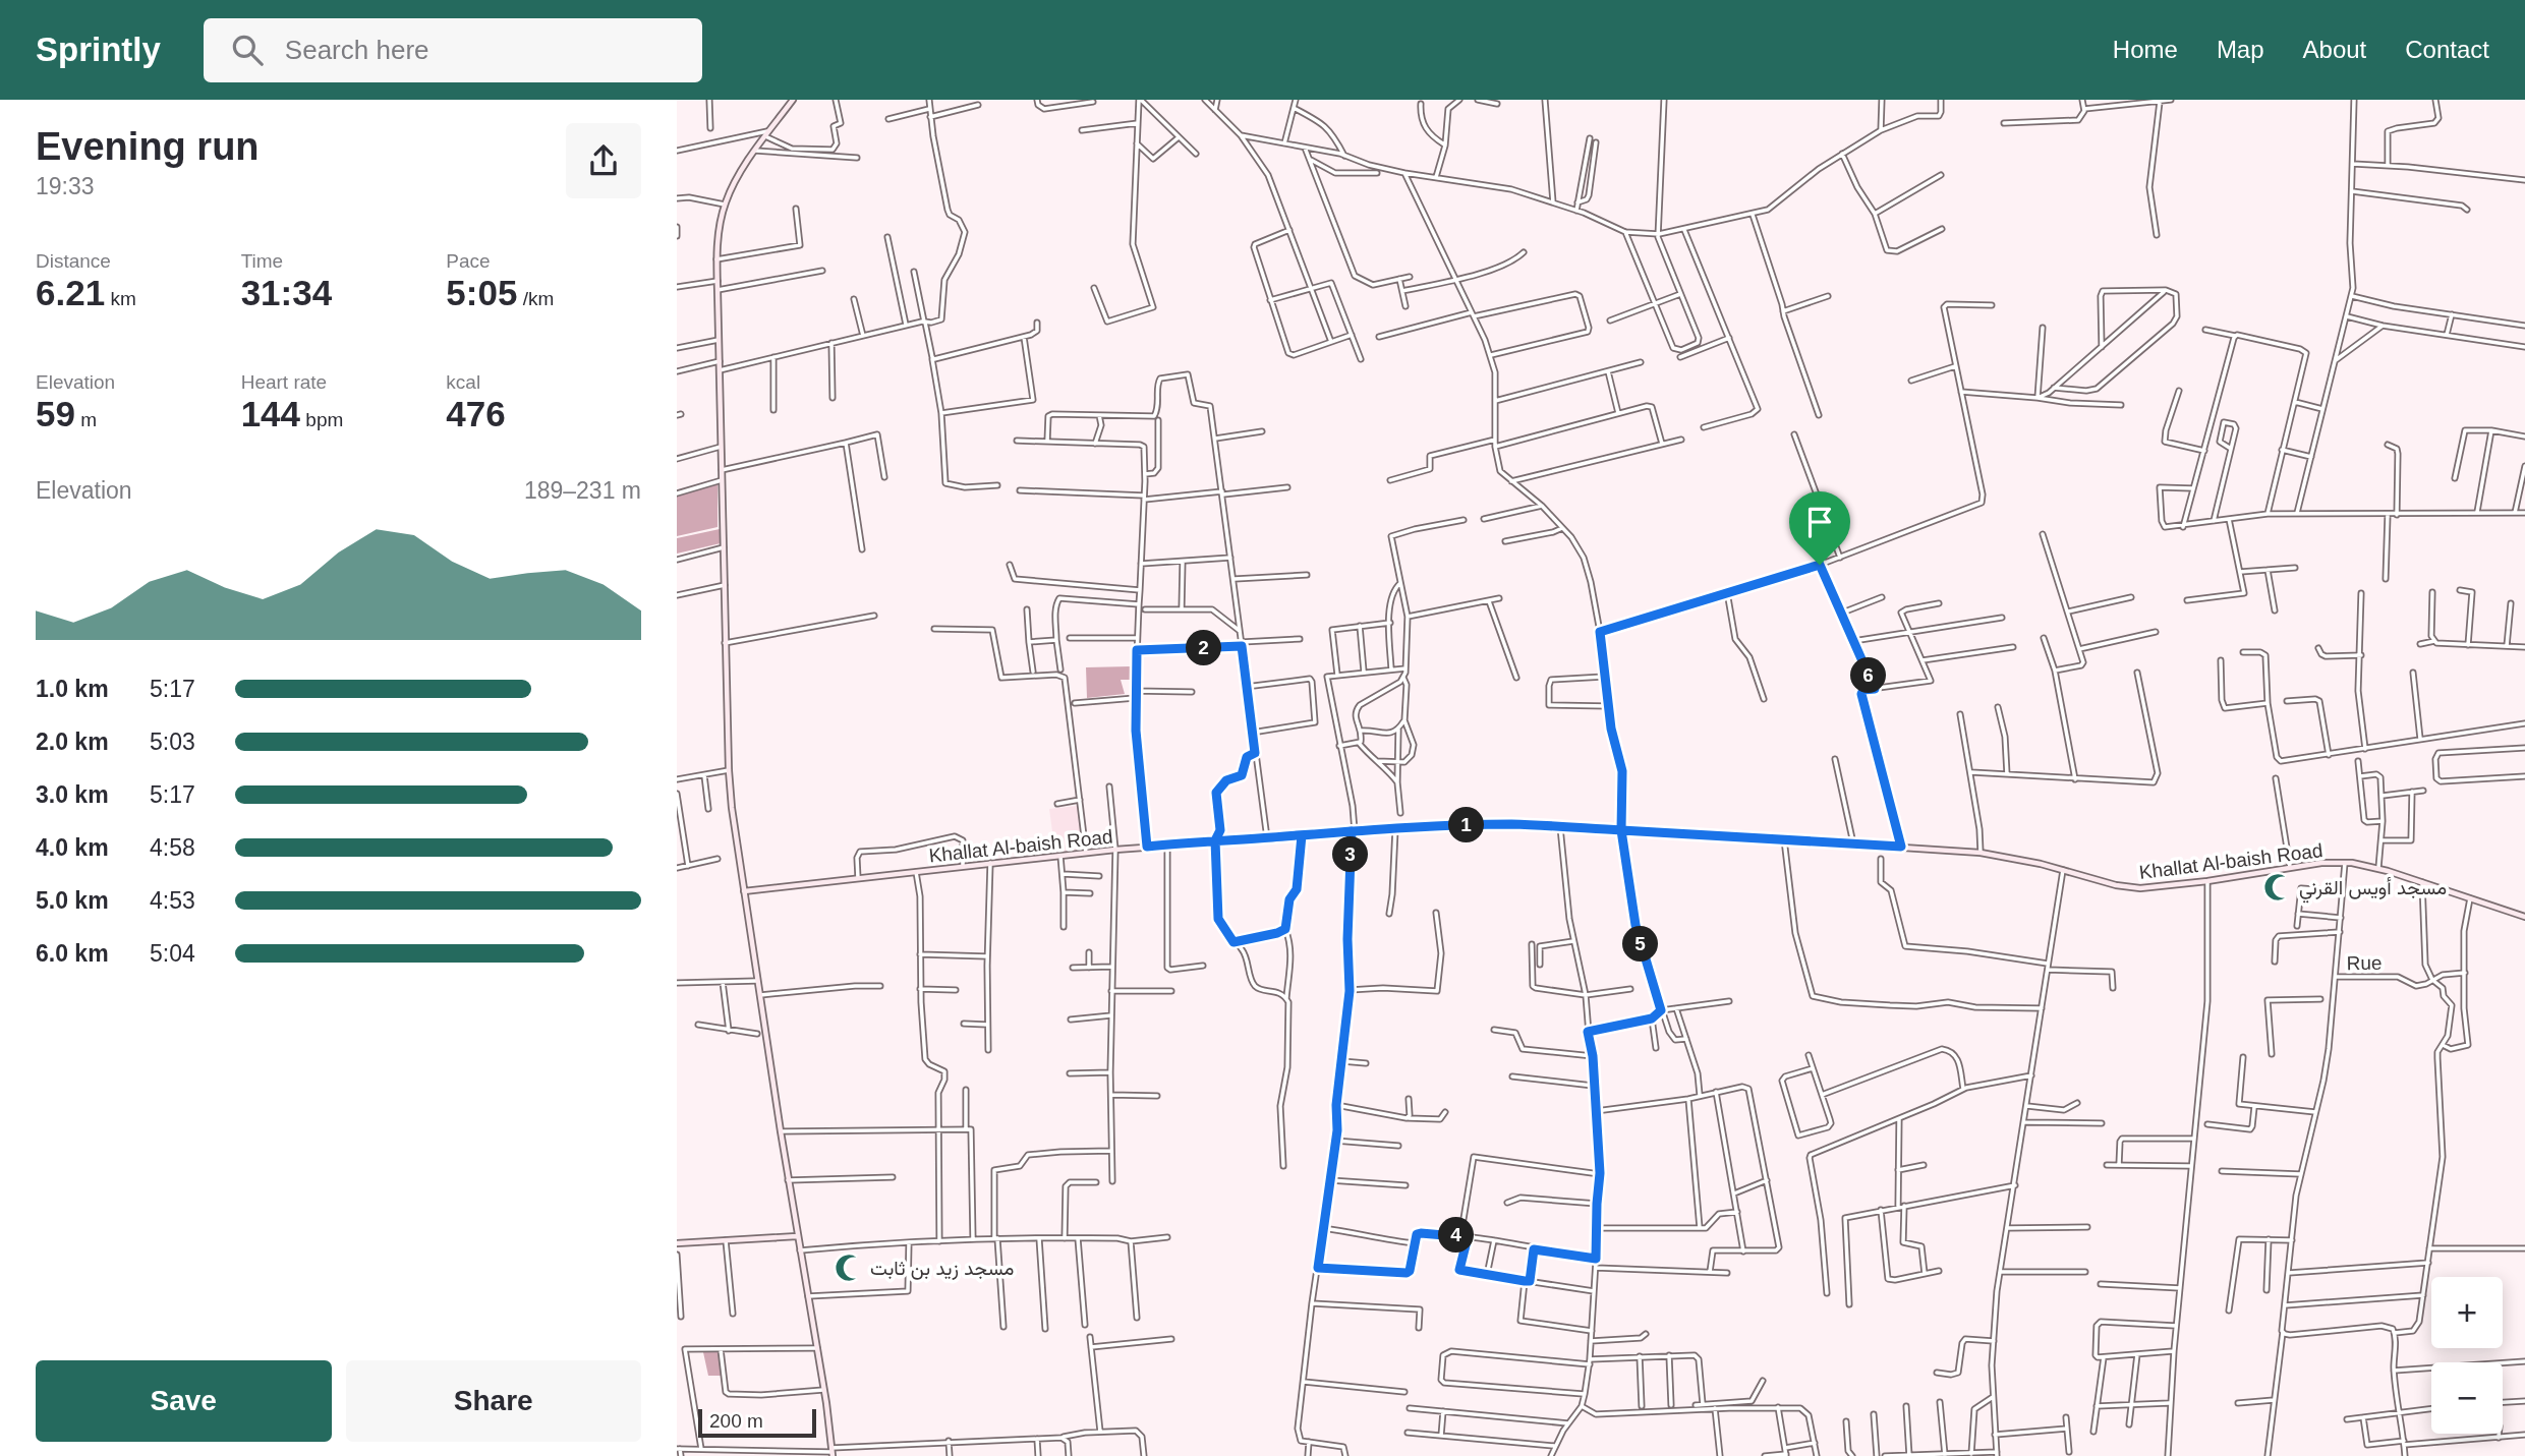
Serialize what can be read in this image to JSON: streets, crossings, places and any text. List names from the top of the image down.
{
  "streets": {
    "street": ["Khallat Al-baish Road", "Rue"]
  },
  "places": {
    "mosque": ["مسجد أويس القرني", "مسجد زيد بن ثابت"]
  },
  "scale_bar": "200 m",
  "page": {
    "header": "Sprintly",
    "search": "Search here",
    "nav": [
      "Home",
      "Map",
      "About",
      "Contact"
    ],
    "heading": ["Evening run", "19:33"],
    "stats": [
      ["Distance", "6.21 km"],
      ["Time", "31:34"],
      ["Pace", "5:05 /km"],
      ["Elevation", "59 m"],
      ["Heart rate", "144 bpm"],
      ["kcal", "476"]
    ],
    "chart": ["Elevation", "189–231 m"],
    "pins": [
      "2",
      "6",
      "1",
      "3",
      "5",
      "4"
    ],
    "list": [
      {
        "name": "1.0 km",
        "note": "5:17"
      },
      {
        "name": "2.0 km",
        "note": "5:03"
      },
      {
        "name": "3.0 km",
        "note": "5:17"
      },
      {
        "name": "4.0 km",
        "note": "4:58"
      },
      {
        "name": "5.0 km",
        "note": "4:53"
      },
      {
        "name": "6.0 km",
        "note": "5:04"
      }
    ],
    "map_buttons": ["+", "−"],
    "buttons": ["Save", "Share"],
    "scale": "200 m"
  }
}
